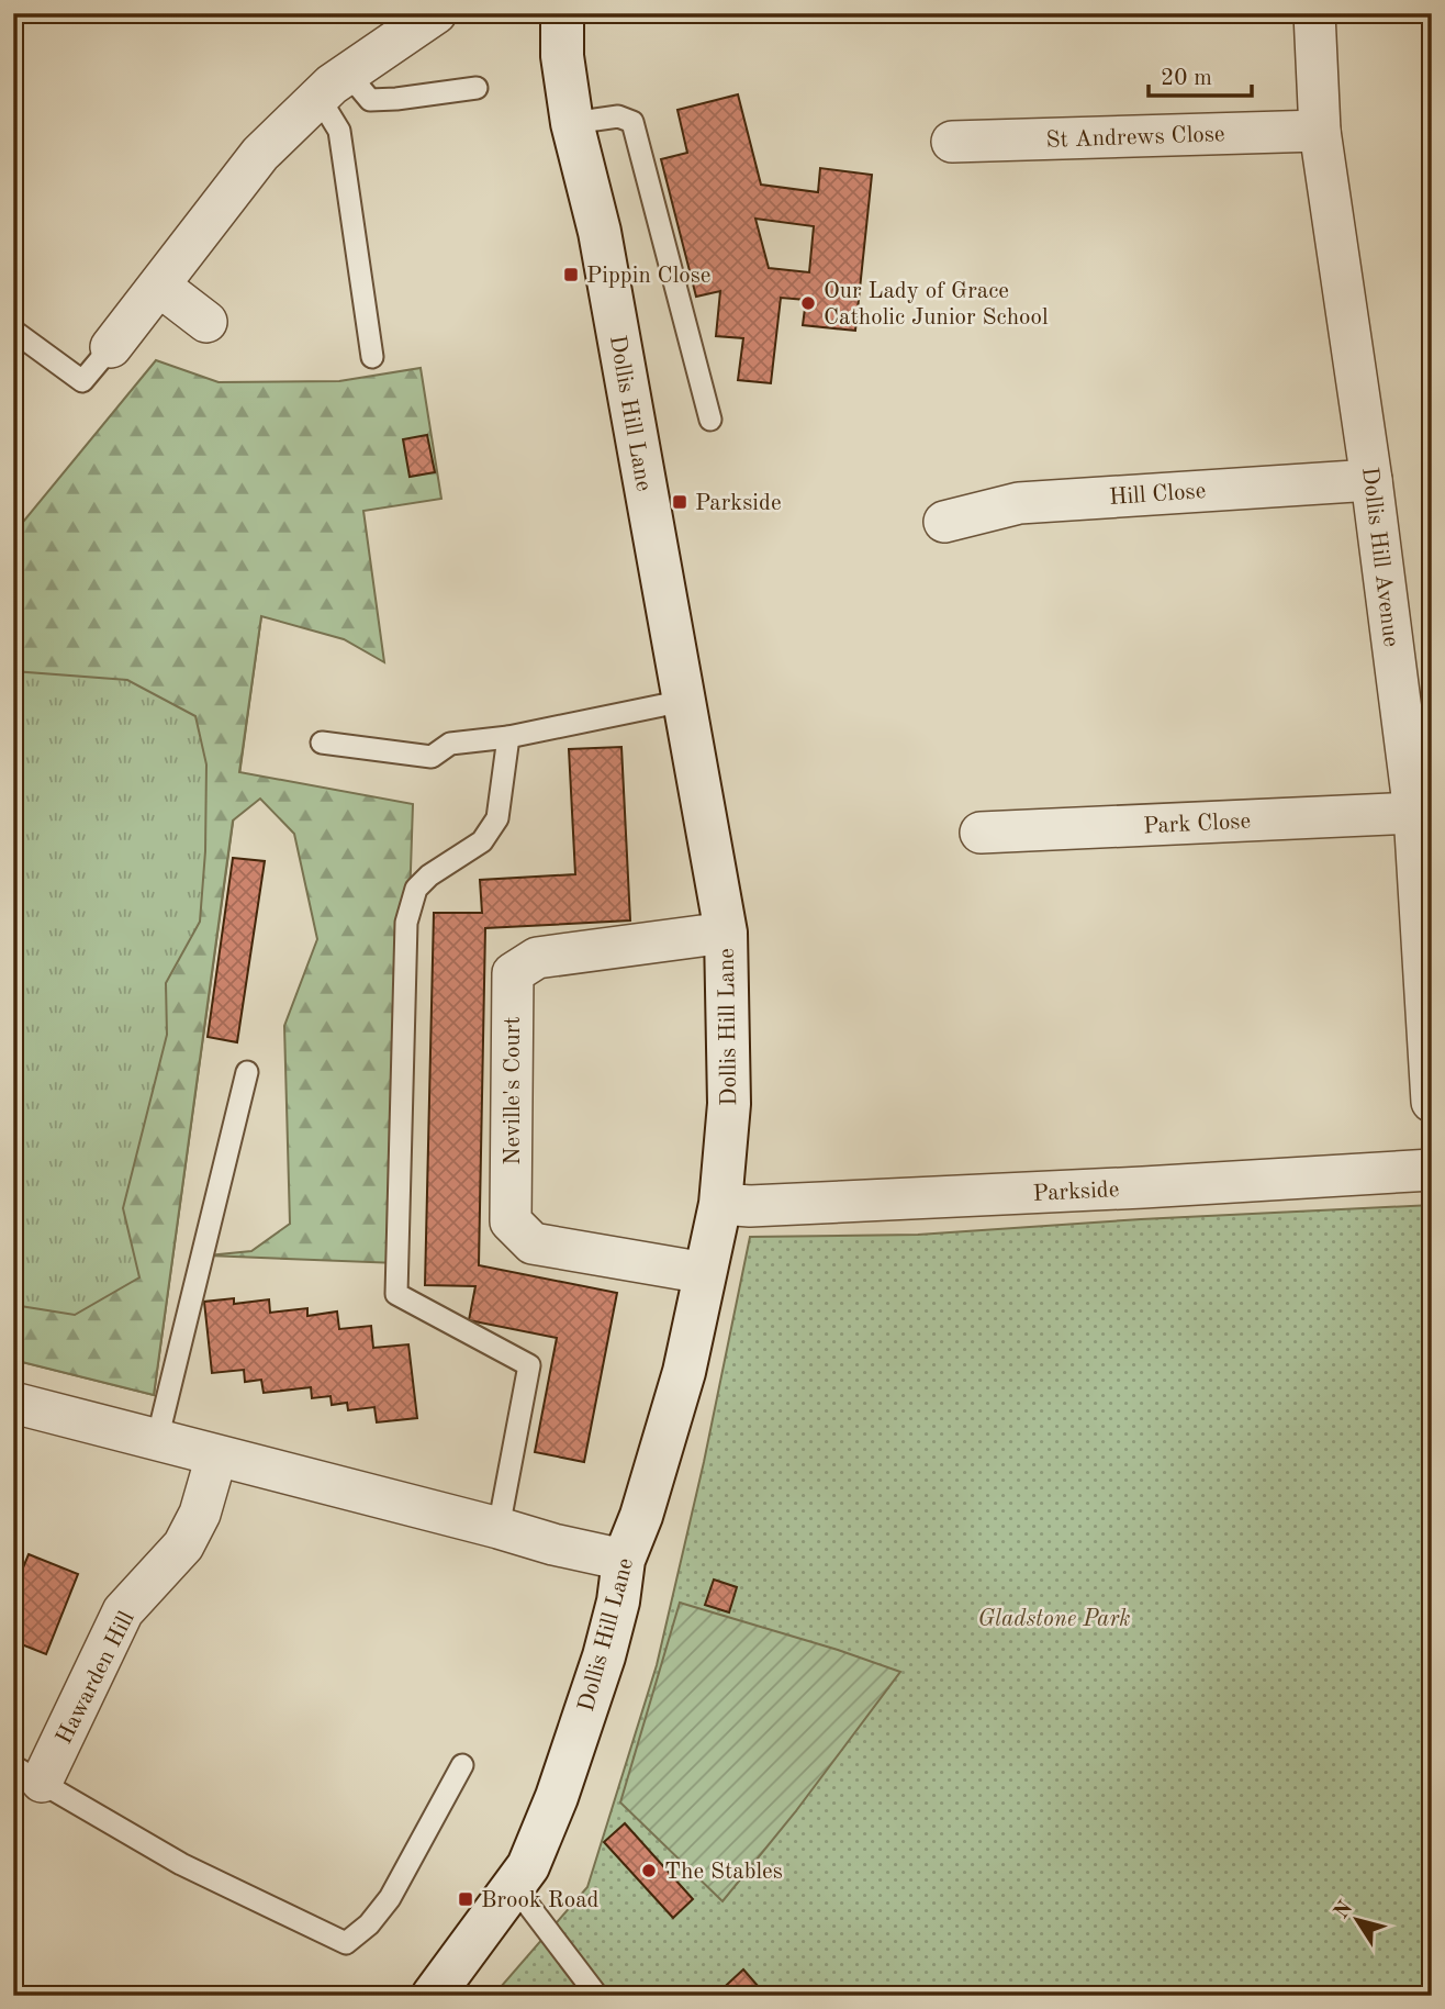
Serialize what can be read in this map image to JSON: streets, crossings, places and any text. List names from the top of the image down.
{
  "streets": {
    "street": [
      "St Andrews Close",
      "Dollis Hill Lane",
      "Hill Close",
      "Dollis Hill Avenue",
      "Park Close",
      "Neville's Court",
      "Parkside",
      "Hawarden Hill"
    ]
  },
  "crossings": [
    ["St Andrews Close", "Dollis Hill Avenue"],
    ["Dollis Hill Lane", "Neville's Court"],
    ["Dollis Hill Lane", "Parkside"],
    ["Hill Close", "Dollis Hill Avenue"],
    ["Dollis Hill Avenue", "Park Close"]
  ],
  "parks": ["Gladstone Park"],
  "places": {
    "transit": ["Pippin Close", "Parkside", "Brook Road"],
    "other": ["Our Lady of Grace Catholic Junior School", "The Stables"]
  },
  "scale_bar": "20 m",
  "north": "top left"
}
